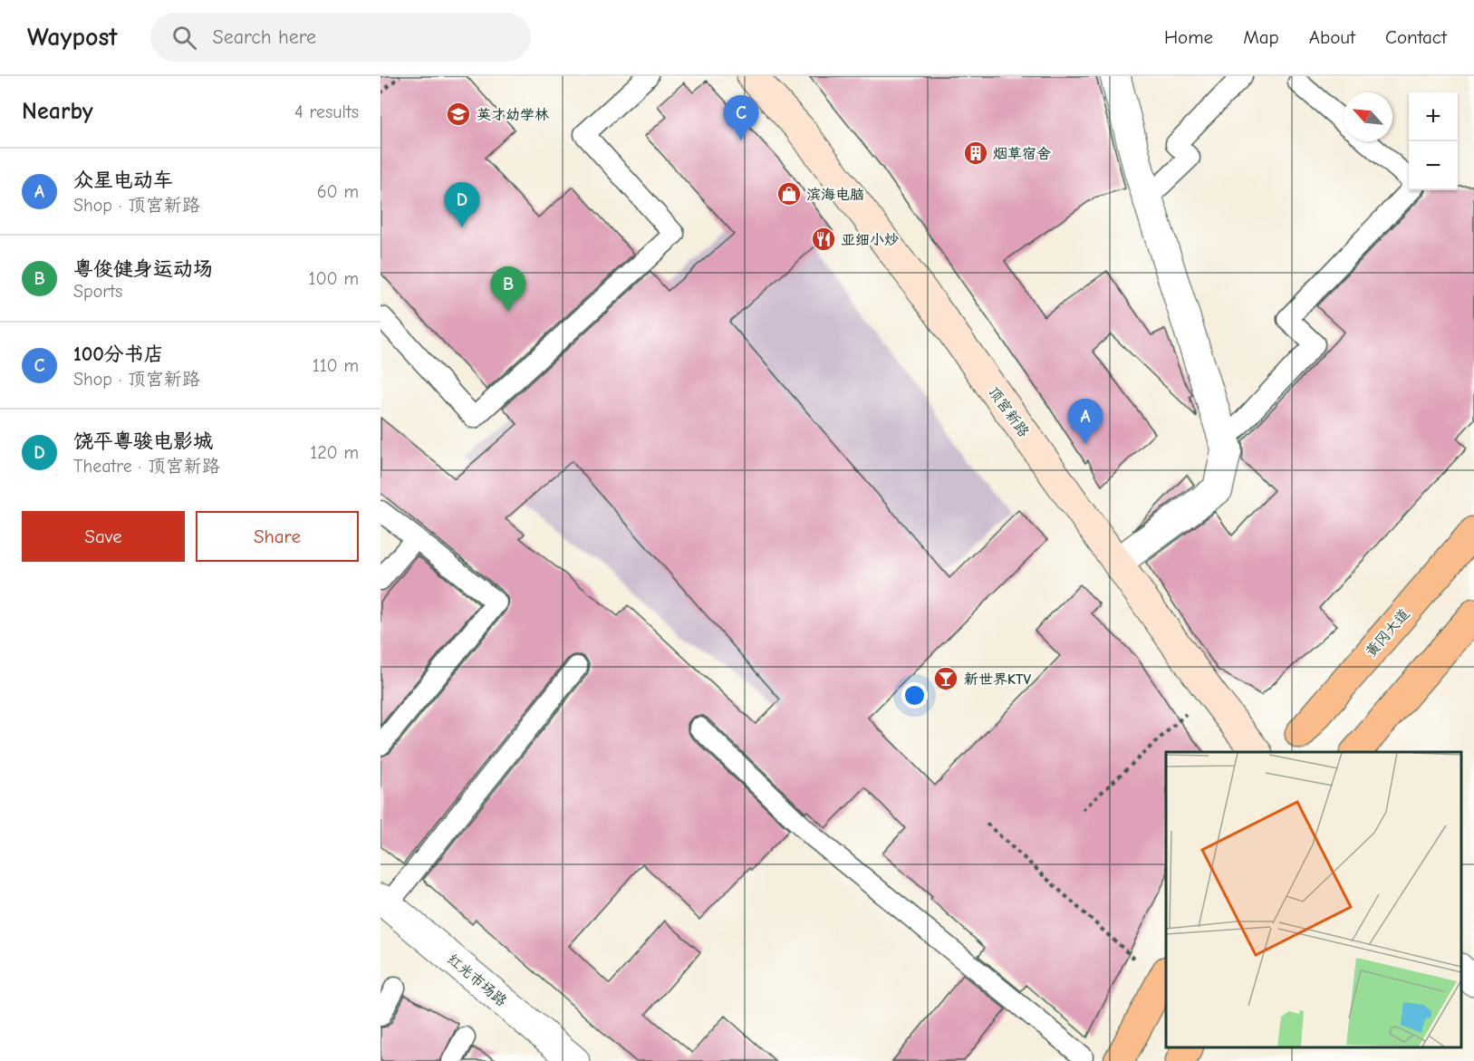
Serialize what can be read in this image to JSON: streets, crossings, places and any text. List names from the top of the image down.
{
  "streets": {
    "main road": ["顶宫新路", "黄冈大道"],
    "street": ["红光市场路"]
  },
  "places": {
    "school or university": ["英才幼学林"],
    "building": ["烟草宿舍"],
    "shop": ["滨海电脑"],
    "restaurant": ["亚细小炒"],
    "bar": ["新世界KTV"]
  },
  "north": "top left",
  "page": {
    "header": "Waypost",
    "search": "Search here",
    "nav": [
      "Home",
      "Map",
      "About",
      "Contact"
    ],
    "heading": ["Nearby", "4 results"],
    "map_buttons": ["+", "−"],
    "pins": [
      "C",
      "D",
      "B",
      "A"
    ],
    "list": [
      {
        "mark": "A",
        "name": "众星电动车",
        "note": "Shop · 顶宫新路",
        "value": "60 m"
      },
      {
        "mark": "B",
        "name": "粤俊健身运动场",
        "note": "Sports",
        "value": "100 m"
      },
      {
        "mark": "C",
        "name": "100分书店",
        "note": "Shop · 顶宫新路",
        "value": "110 m"
      },
      {
        "mark": "D",
        "name": "饶平粤骏电影城",
        "note": "Theatre · 顶宫新路",
        "value": "120 m"
      }
    ],
    "buttons": ["Save", "Share"]
  }
}
